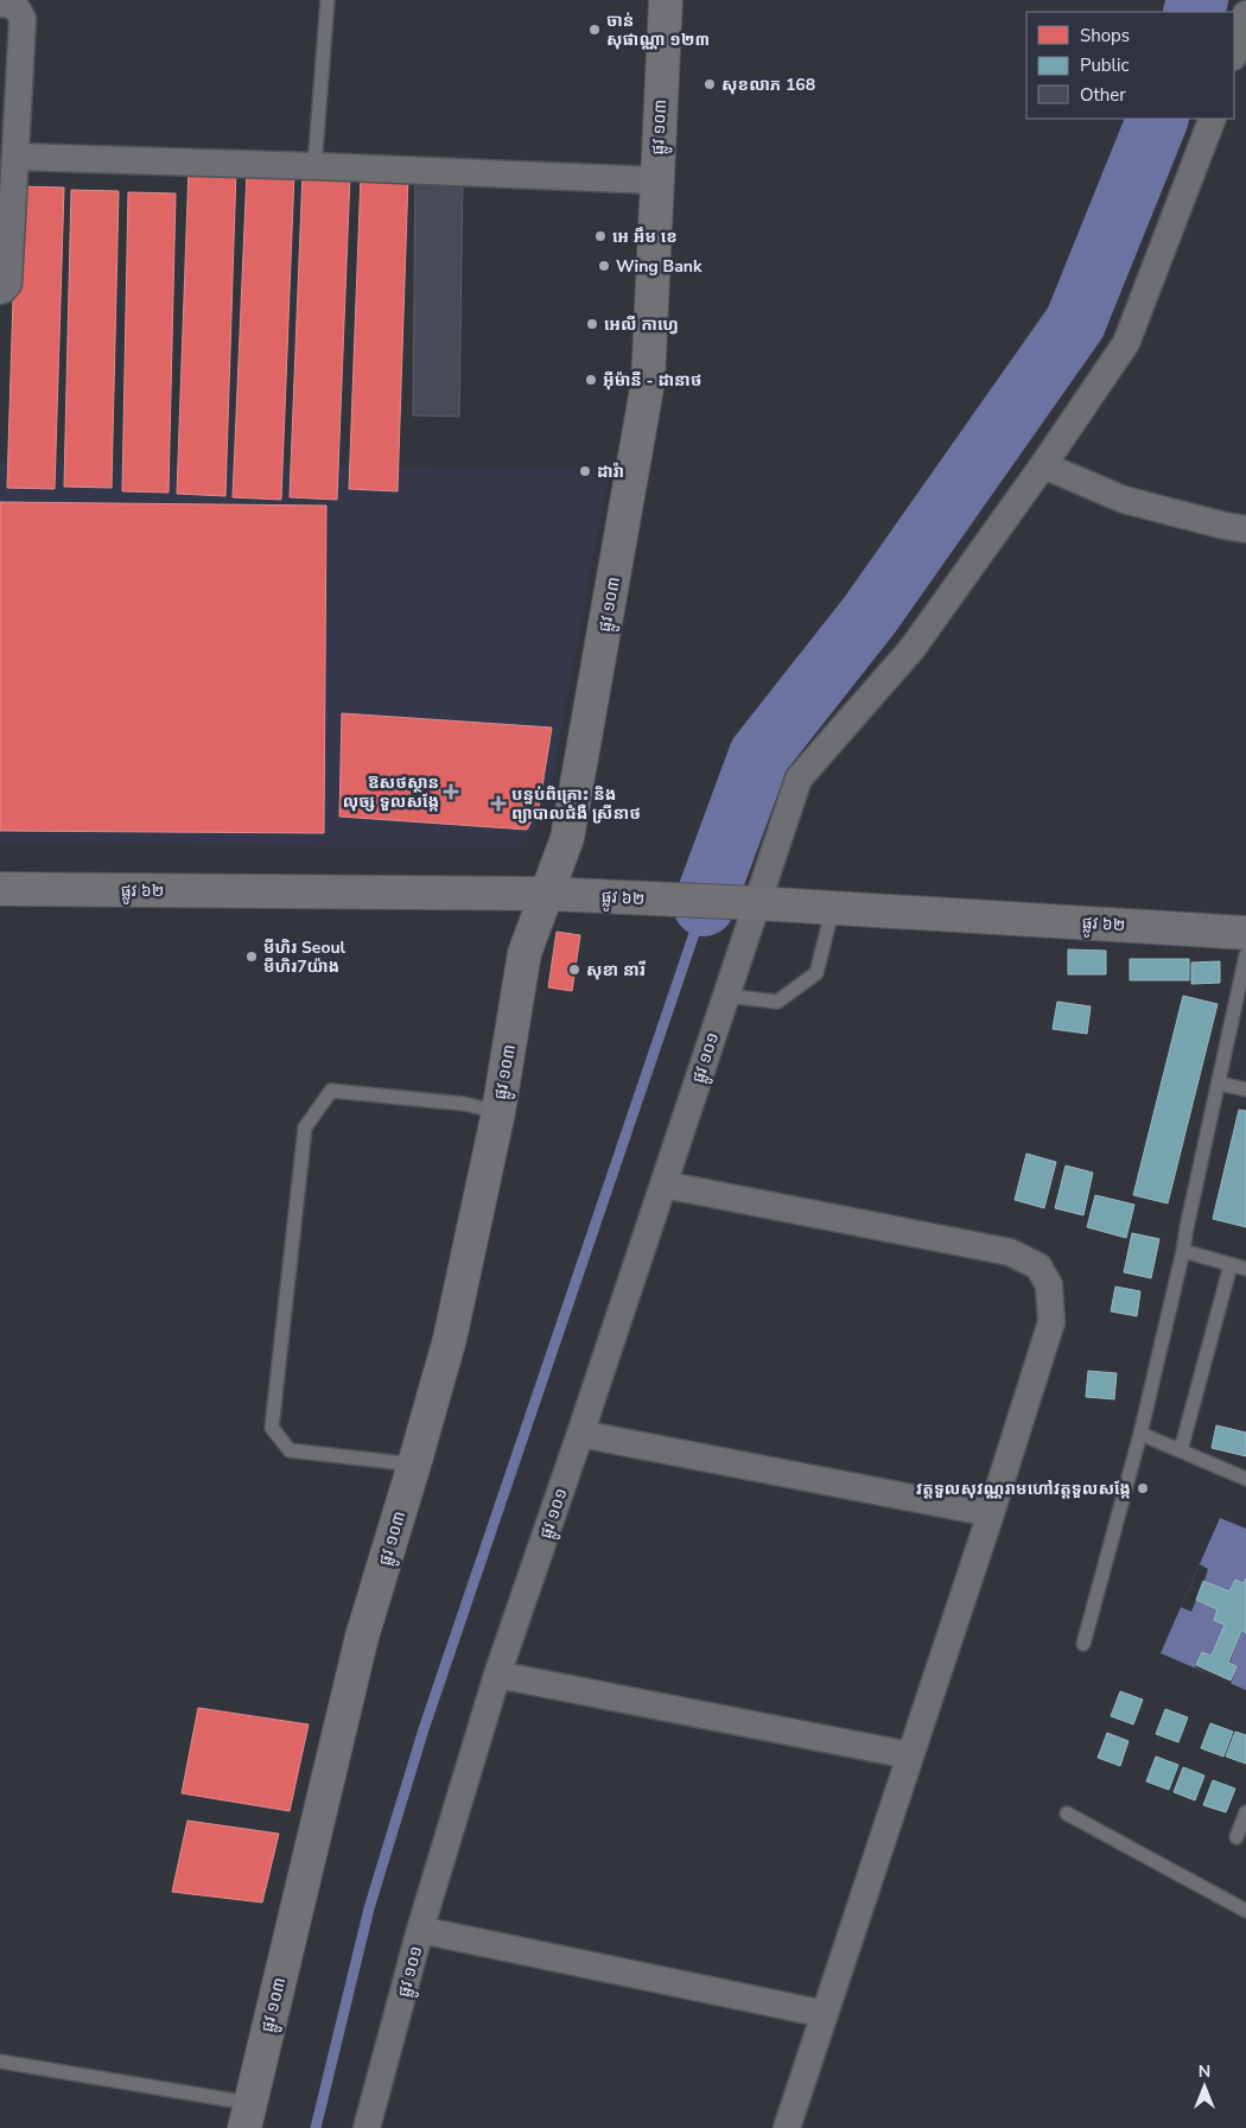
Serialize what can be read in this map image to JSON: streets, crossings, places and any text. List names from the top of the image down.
{
  "streets": {
    "street": ["ផ្លូវ ១០៣", "ផ្លូវ ៦២", "ផ្លូវ ១០១"]
  },
  "crossings": [
    ["ផ្លូវ ១០៣", "ផ្លូវ ៦២"],
    ["ផ្លូវ ៦២", "ផ្លូវ ១០១"]
  ],
  "places": {
    "other": [
      "ចាន់ សុផាណ្ណា ១២៣",
      "សុខលាភ 168",
      "អេ អឹម ខេ",
      "Wing Bank",
      "អេលី កាហ្វេ",
      "អ៊ីម៉ានី - ដានាថ",
      "ដារ៉ា",
      "មីហិរ Seoul មីហិរ7យ៉ាង",
      "សុខា នារី",
      "វត្តទួលសុវណ្ណរាមហៅវត្តទួលសង្កែ"
    ],
    "health": ["ឱសថស្ថាន លុច្ស ទួលសង្កែ", "បន្ទប់ពិគ្រោះ និង ព្យាបាលជំងឺ ស្រីនាថ"]
  },
  "legend": ["Shops", "Public", "Other"],
  "north": "top"
}
